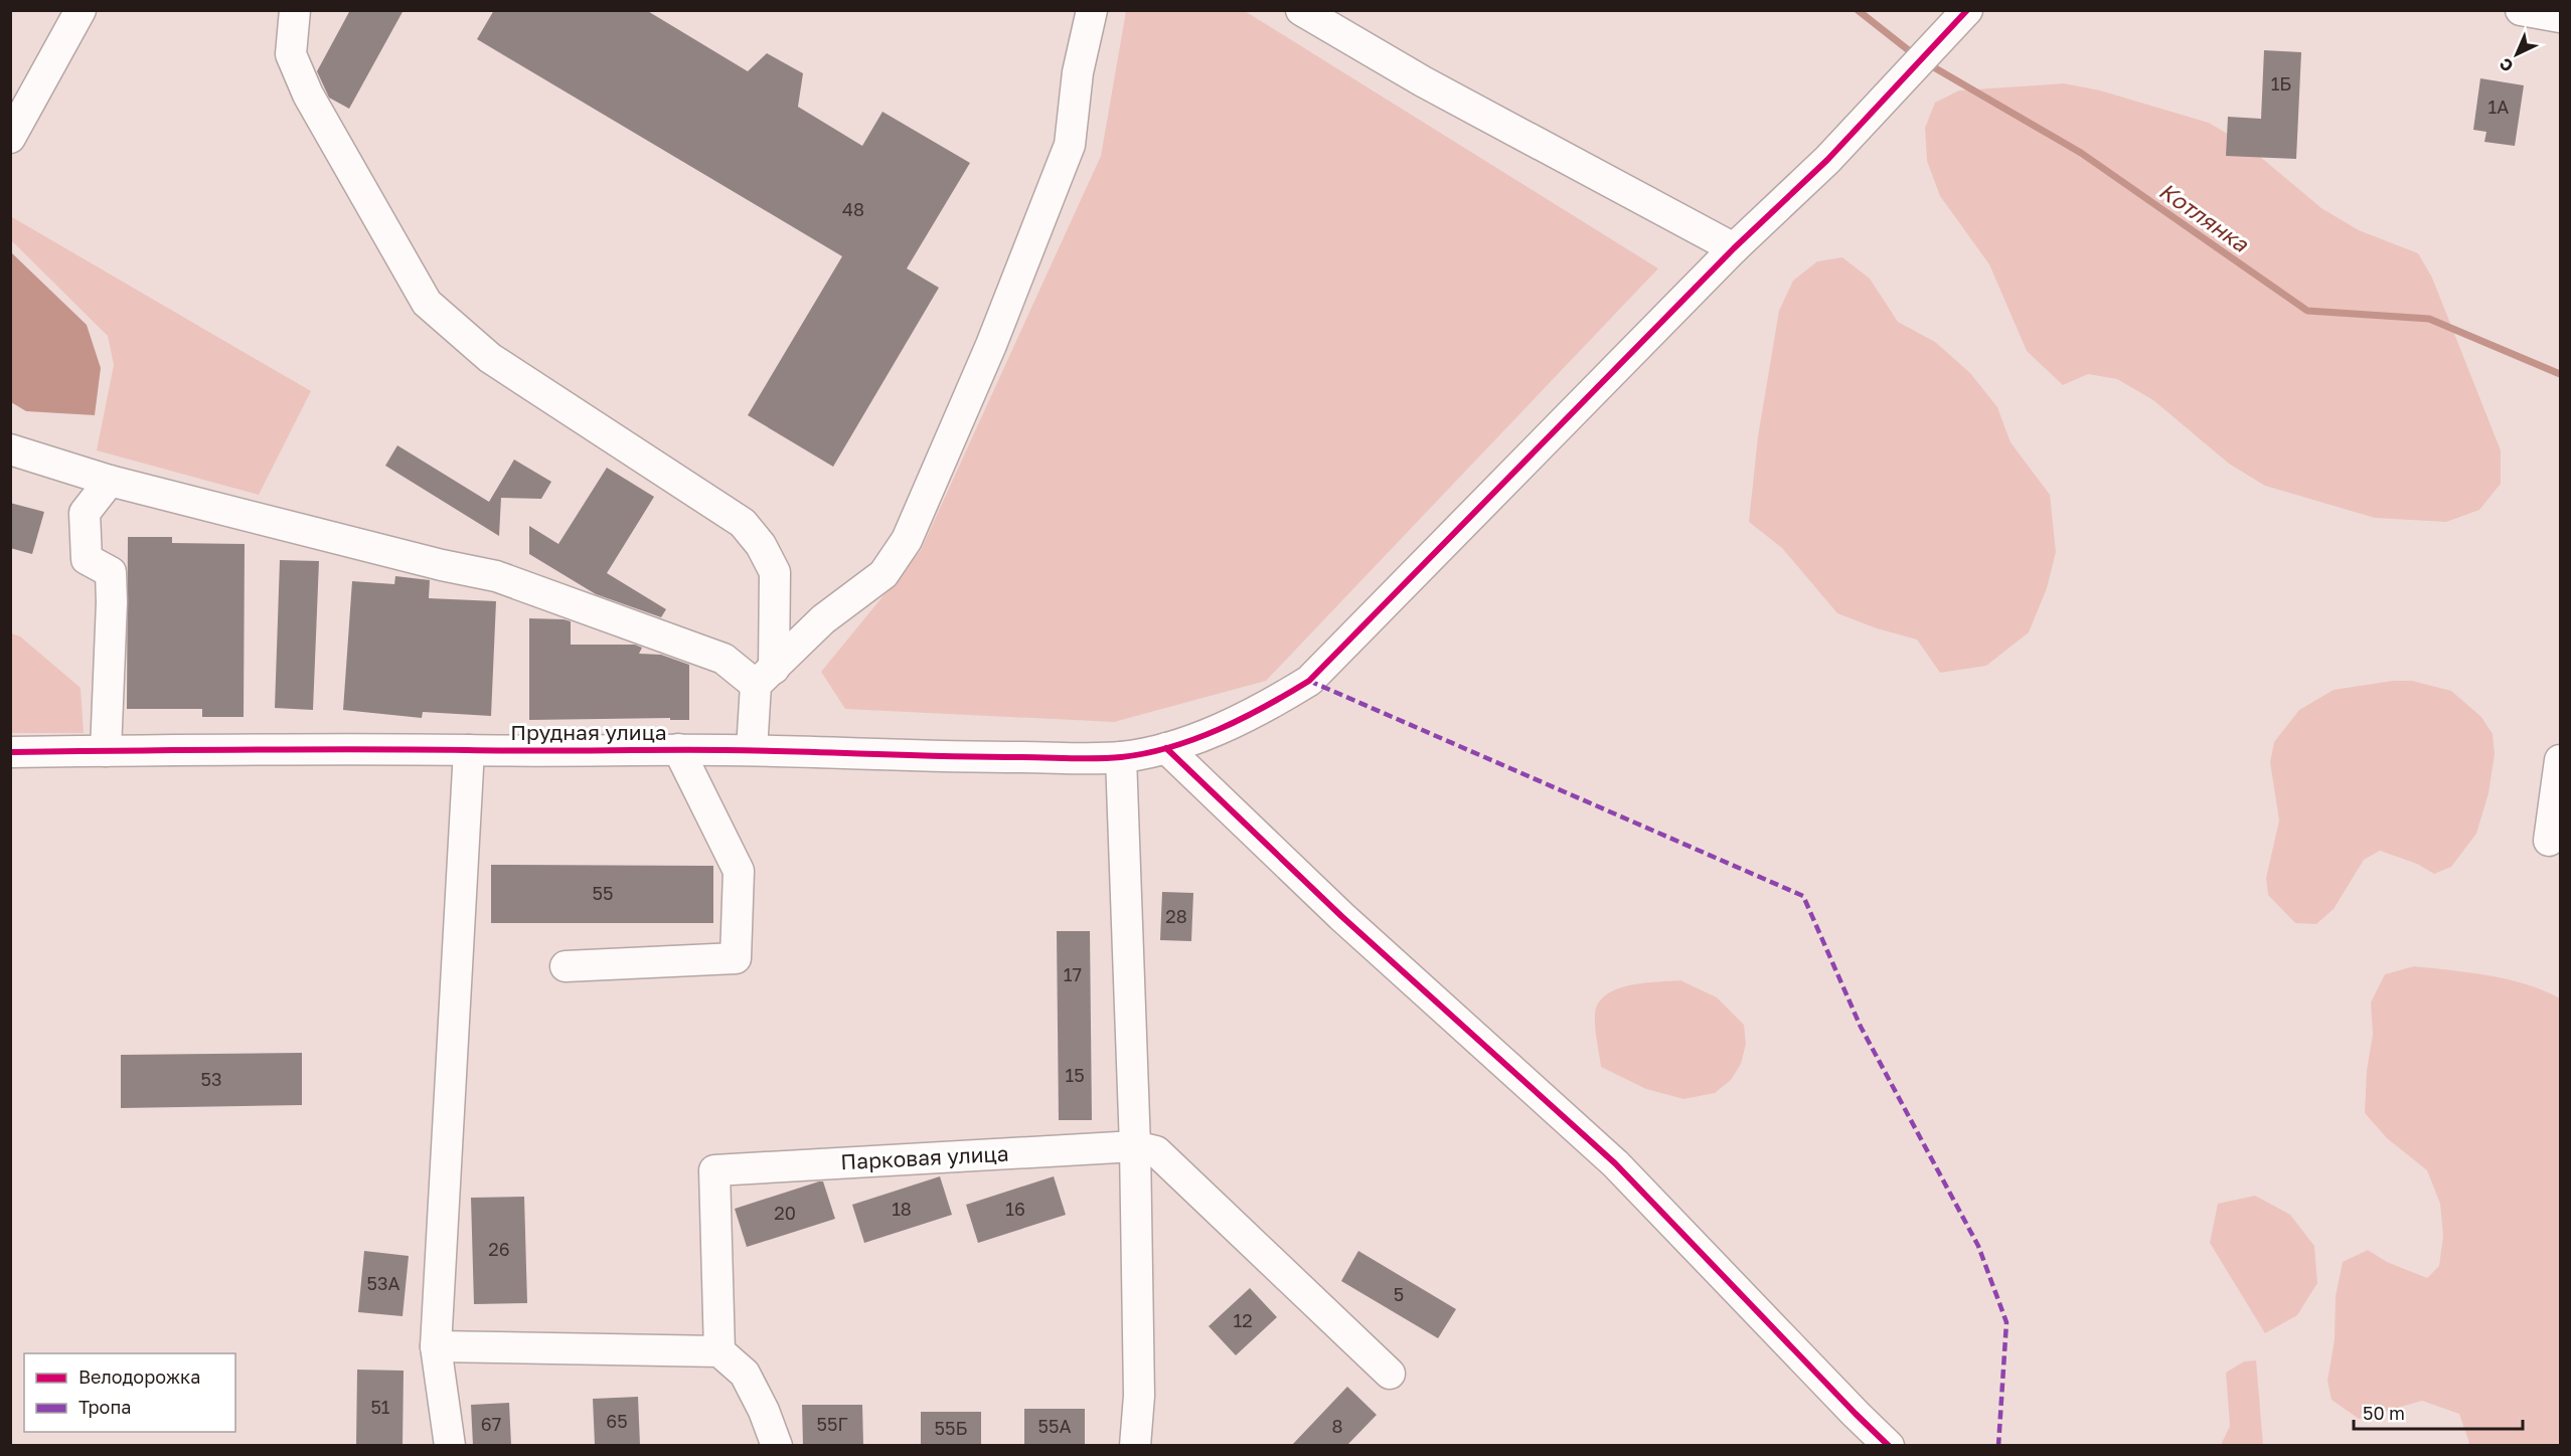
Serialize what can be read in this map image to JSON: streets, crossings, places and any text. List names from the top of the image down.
{
  "streets": {
    "street": ["Прудная улица", "Парковая улица"]
  },
  "water": ["Котлянка"],
  "house_numbers": [
    "1Б",
    "1А",
    "48",
    "55",
    "28",
    "17",
    "15",
    "53",
    "18",
    "16",
    "20",
    "26",
    "53А",
    "5",
    "12",
    "51",
    "65",
    "67",
    "55Г",
    "55А",
    "8",
    "55Б"
  ],
  "legend": ["Велодорожка", "Тропа"],
  "scale_bar": "50 m",
  "north": "bottom left"
}
